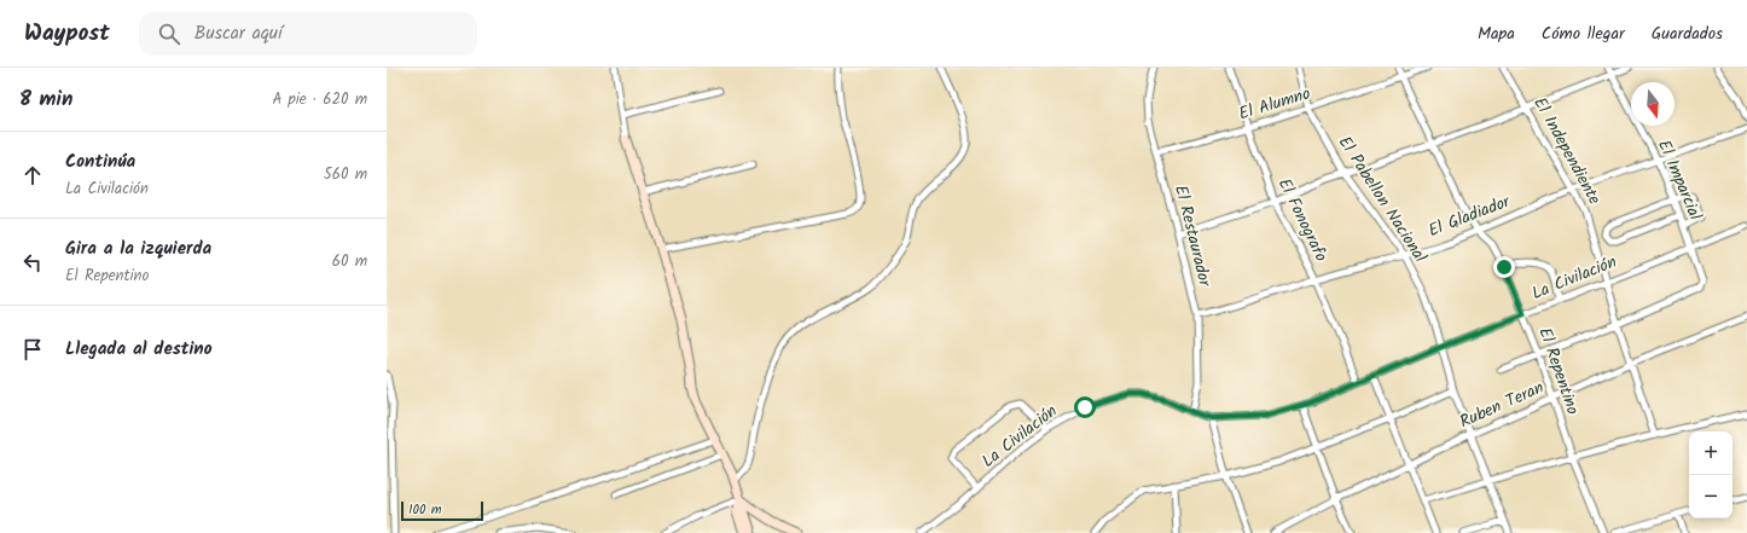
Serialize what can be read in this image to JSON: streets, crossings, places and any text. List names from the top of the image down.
{
  "streets": {
    "street": [
      "El Alumno",
      "El Independiente",
      "El Imparcial",
      "El Pabellon Nacional",
      "El Gladiador",
      "El Fonografo",
      "El Restaurador",
      "La Civilación",
      "El Repentino",
      "Ruben Teran"
    ]
  },
  "crossings": [
    ["El Alumno", "El Pabellon Nacional"],
    ["El Alumno", "El Fonografo"],
    ["El Alumno", "El Restaurador"],
    ["El Alumno", "El Repentino"],
    ["El Independiente", "El Imparcial"],
    ["El Independiente", "El Gladiador"],
    ["El Independiente", "La Civilación"],
    ["El Independiente", "Ruben Teran"],
    ["El Imparcial", "El Gladiador"],
    ["El Imparcial", "La Civilación"],
    ["El Pabellon Nacional", "El Gladiador"],
    ["El Pabellon Nacional", "La Civilación"],
    ["El Pabellon Nacional", "Ruben Teran"],
    ["El Gladiador", "El Fonografo"],
    ["El Gladiador", "El Restaurador"],
    ["El Gladiador", "El Repentino"],
    ["El Fonografo", "La Civilación"],
    ["El Restaurador", "La Civilación"],
    ["La Civilación", "El Repentino"],
    ["El Repentino", "Ruben Teran"]
  ],
  "scale_bar": "100 m",
  "north": "bottom",
  "page": {
    "header": "Waypost",
    "search": "Buscar aquí",
    "nav": ["Mapa", "Cómo llegar", "Guardados"],
    "heading": ["8 min", "A pie · 620 m"],
    "list": [
      ["Continúa", "La Civilación", "560 m"],
      ["Gira a la izquierda", "El Repentino", "60 m"],
      "Llegada al destino"
    ],
    "map_buttons": ["+", "−"],
    "scale": "100 m"
  }
}
